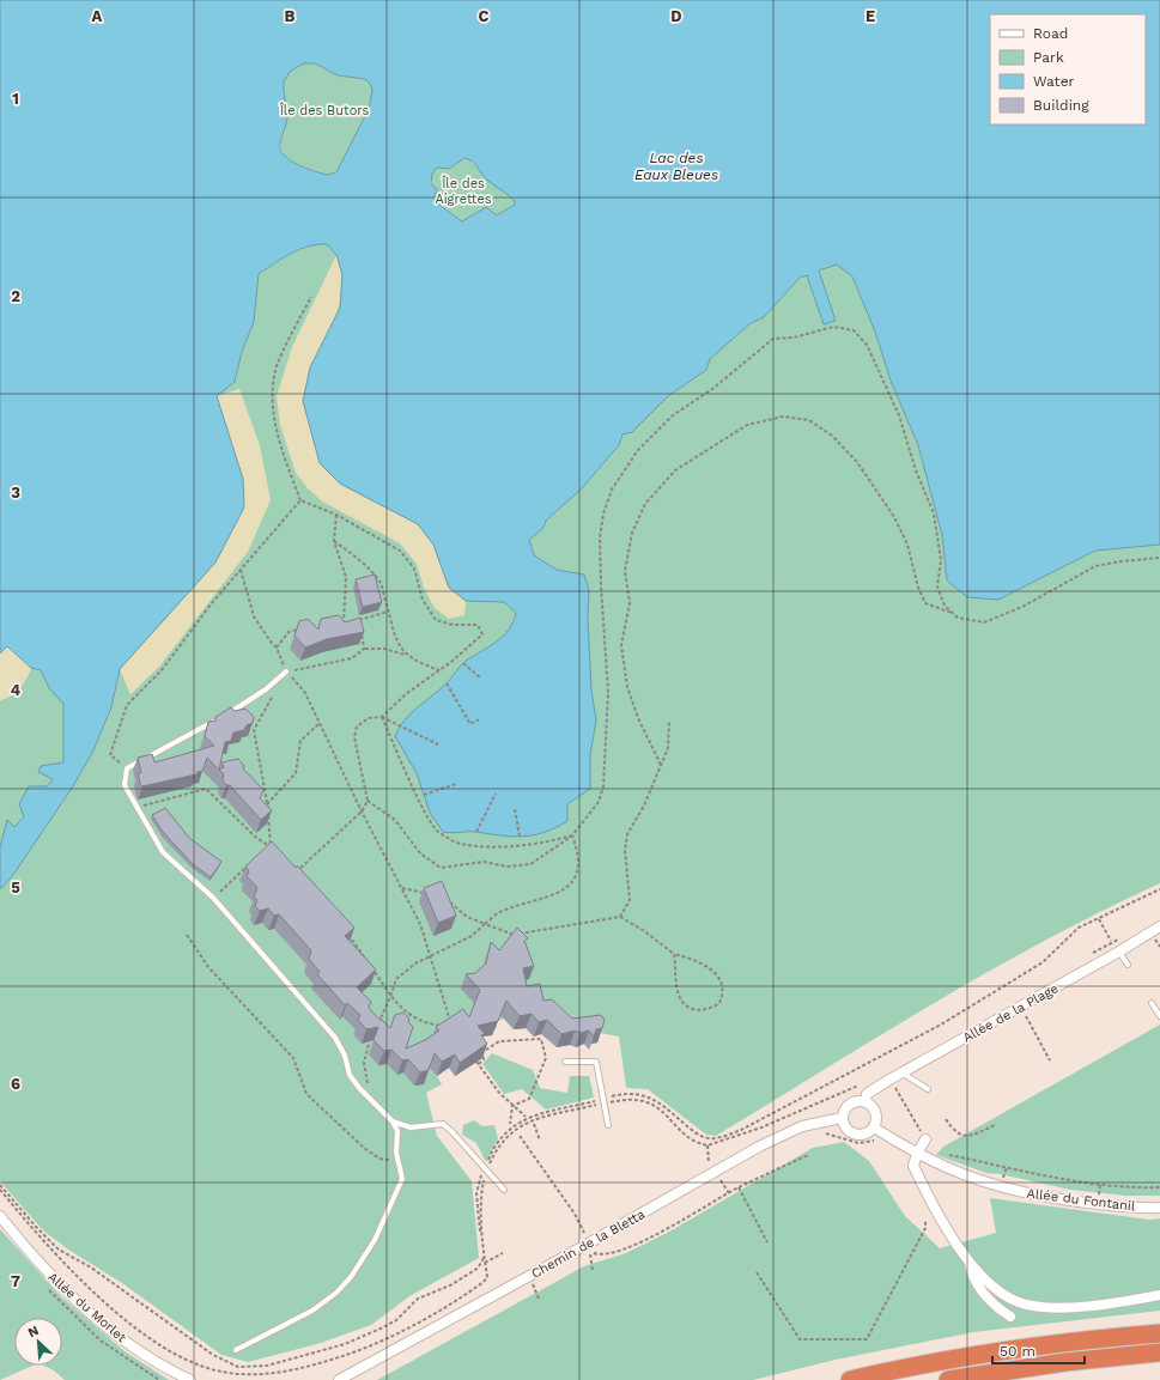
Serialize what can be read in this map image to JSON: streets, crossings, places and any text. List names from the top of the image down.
{
  "streets": {
    "street": [
      "Allée de la Plage",
      "Allée du Fontanil",
      "Chemin de la Bletta",
      "Allée du Morlet"
    ]
  },
  "crossings": [
    ["Allée de la Plage", "Allée du Fontanil"],
    ["Allée de la Plage", "Chemin de la Bletta"],
    ["Allée du Fontanil", "Chemin de la Bletta"]
  ],
  "water": ["Lac des Eaux Bleues"],
  "parks": ["Île des Butors", "Île des Aigrettes"],
  "legend": [
    "Road",
    "Park",
    "Water",
    "Building"
  ],
  "scale_bar": "50 m",
  "north": "top left",
  "grid": {
    "columns": [
      "A",
      "B",
      "C",
      "D",
      "E"
    ],
    "rows": [
      "1",
      "2",
      "3",
      "4",
      "5",
      "6",
      "7"
    ]
  }
}
